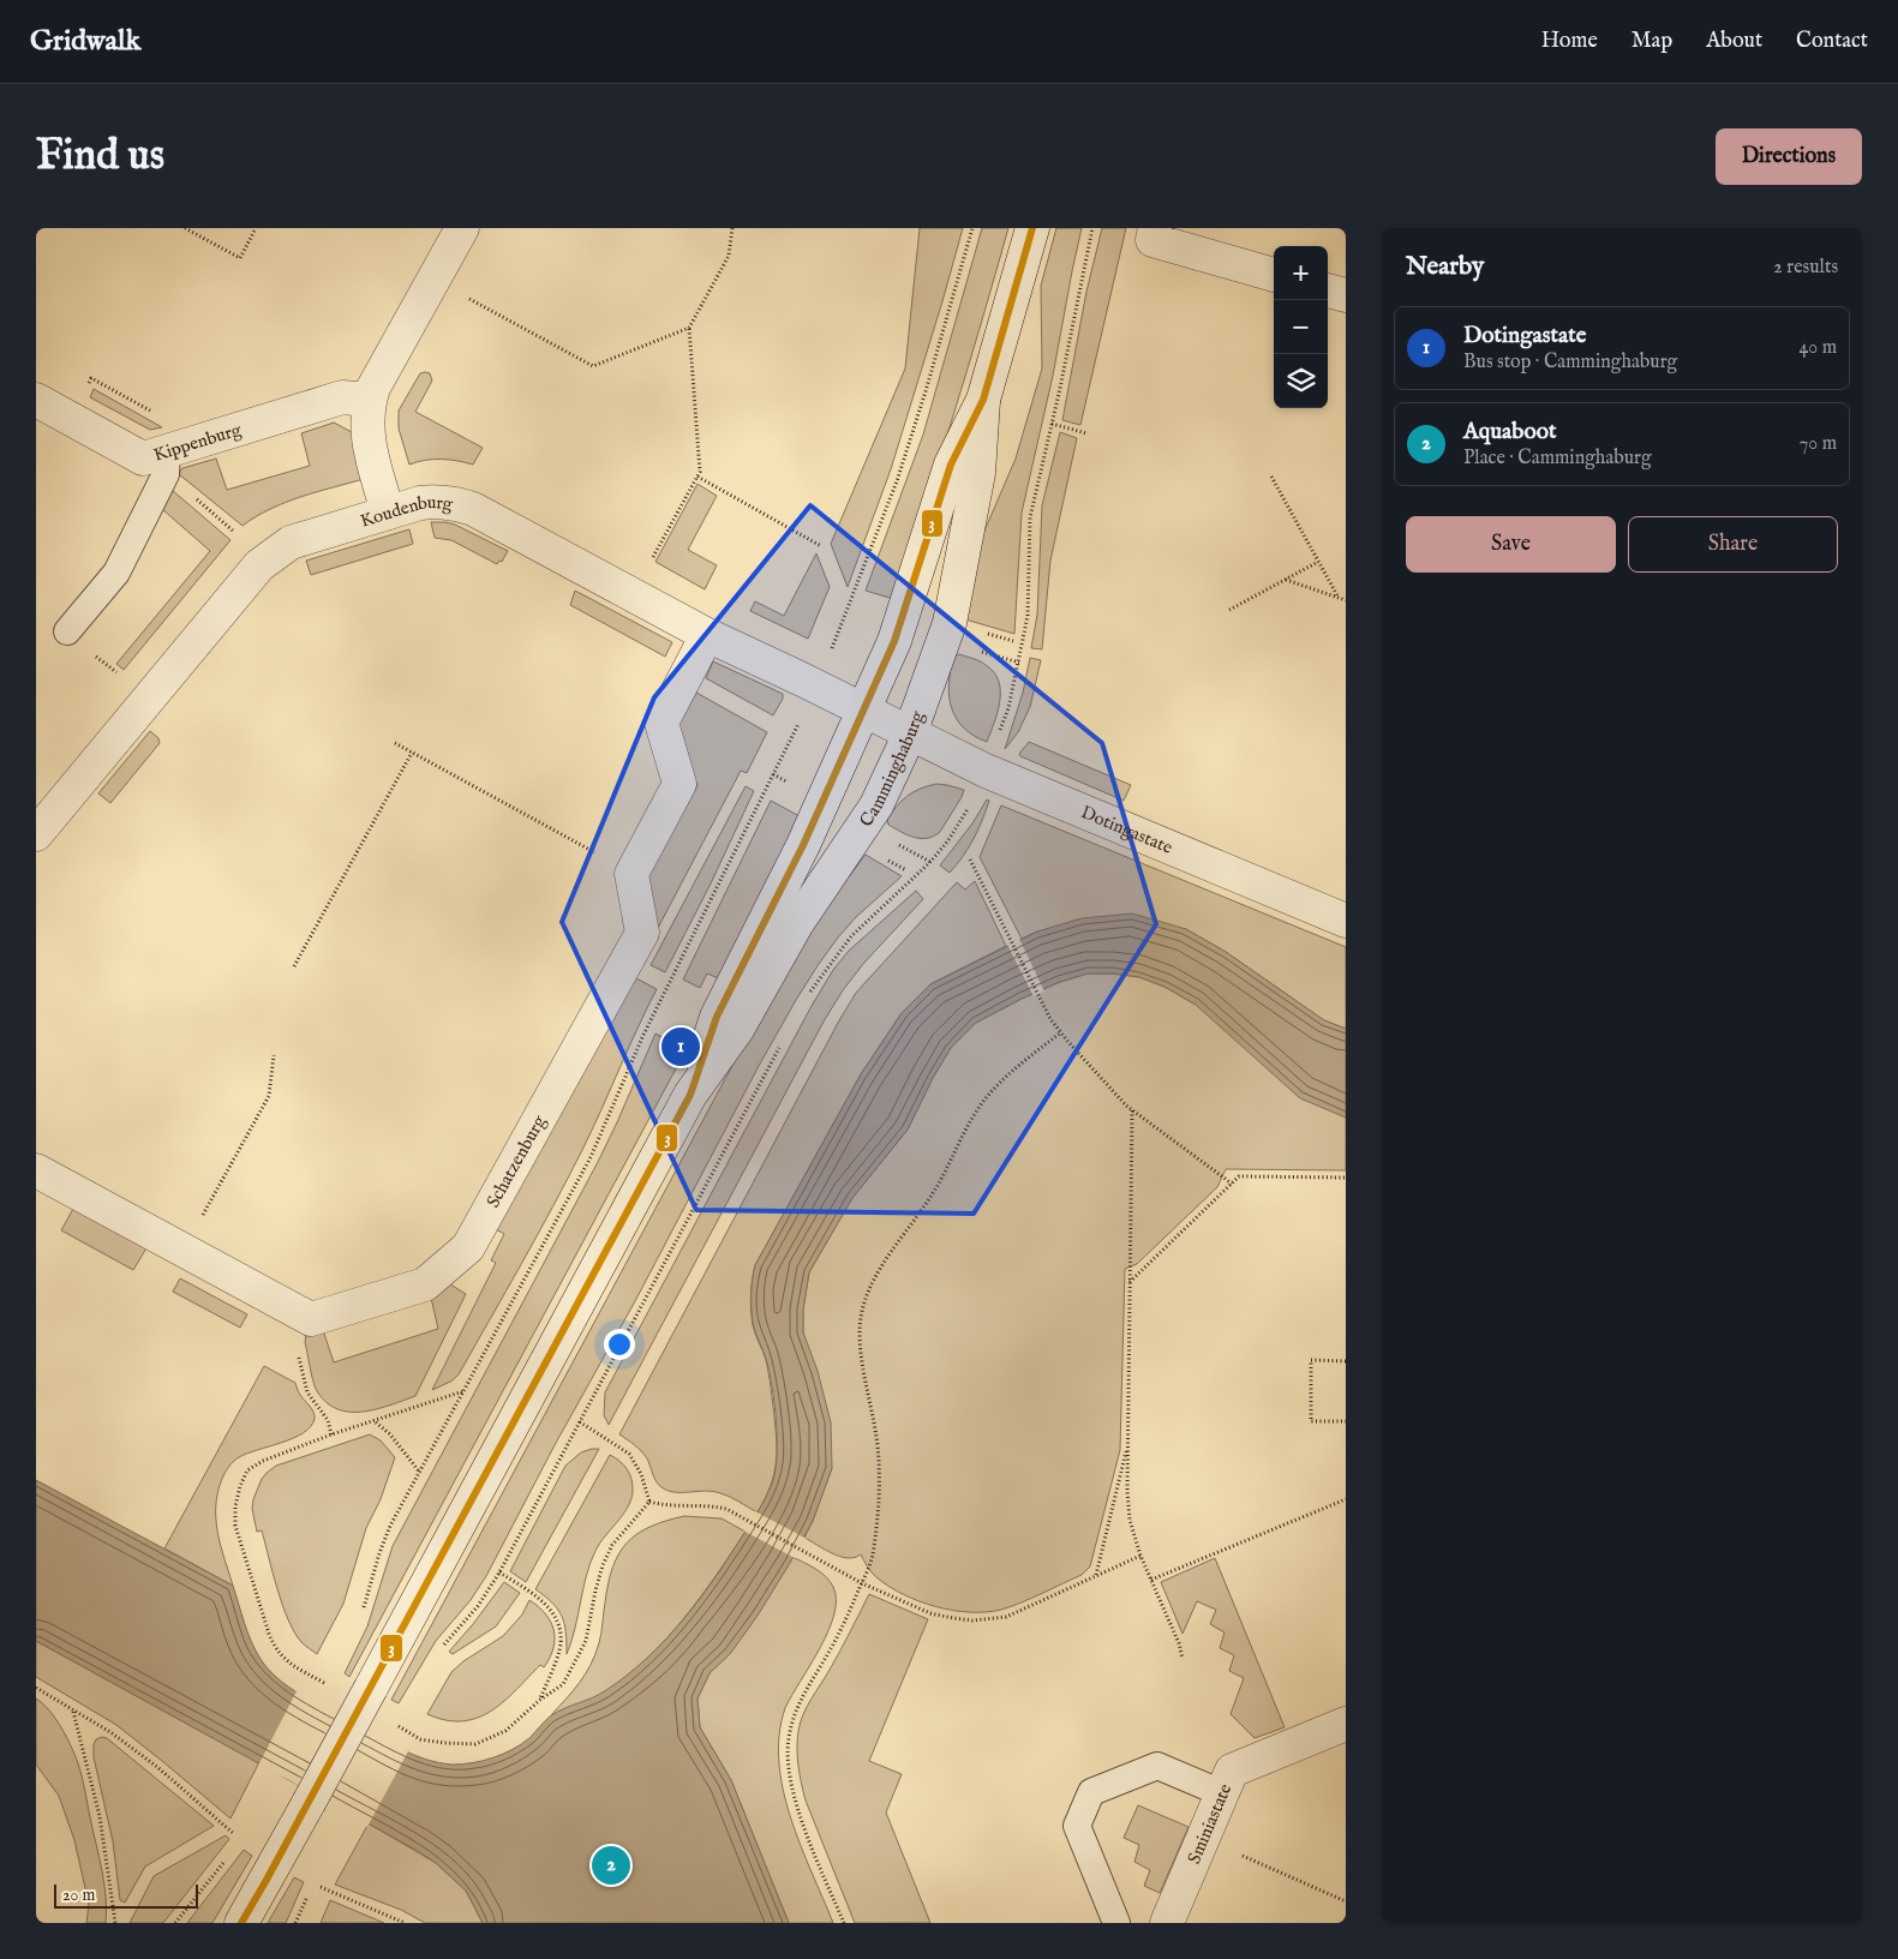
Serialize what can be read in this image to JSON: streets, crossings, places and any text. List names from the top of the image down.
{
  "streets": {
    "street": [
      "Kippenburg",
      "Koudenburg",
      "Camminghaburg",
      "Dotingastate",
      "Schatzenburg",
      "Sminiastate"
    ]
  },
  "crossings": [
    ["Koudenburg", "Camminghaburg"],
    ["Koudenburg", "Dotingastate"],
    ["Camminghaburg", "Dotingastate"]
  ],
  "lines": ["transit line 3"],
  "scale_bar": "20 m",
  "page": {
    "header": "Gridwalk",
    "nav": [
      "Home",
      "Map",
      "About",
      "Contact"
    ],
    "buttons": [
      "Directions",
      ["Save", "Share"]
    ],
    "title": "Find us",
    "heading": ["Nearby", "2 results"],
    "map_buttons": ["+", "−"],
    "list": [
      {
        "mark": "1",
        "name": "Dotingastate",
        "note": "Bus stop · Camminghaburg",
        "value": "40 m"
      },
      {
        "mark": "2",
        "name": "Aquaboot",
        "note": "Place · Camminghaburg",
        "value": "70 m"
      }
    ],
    "pins": ["1", "2"],
    "scale": "20 m"
  }
}
